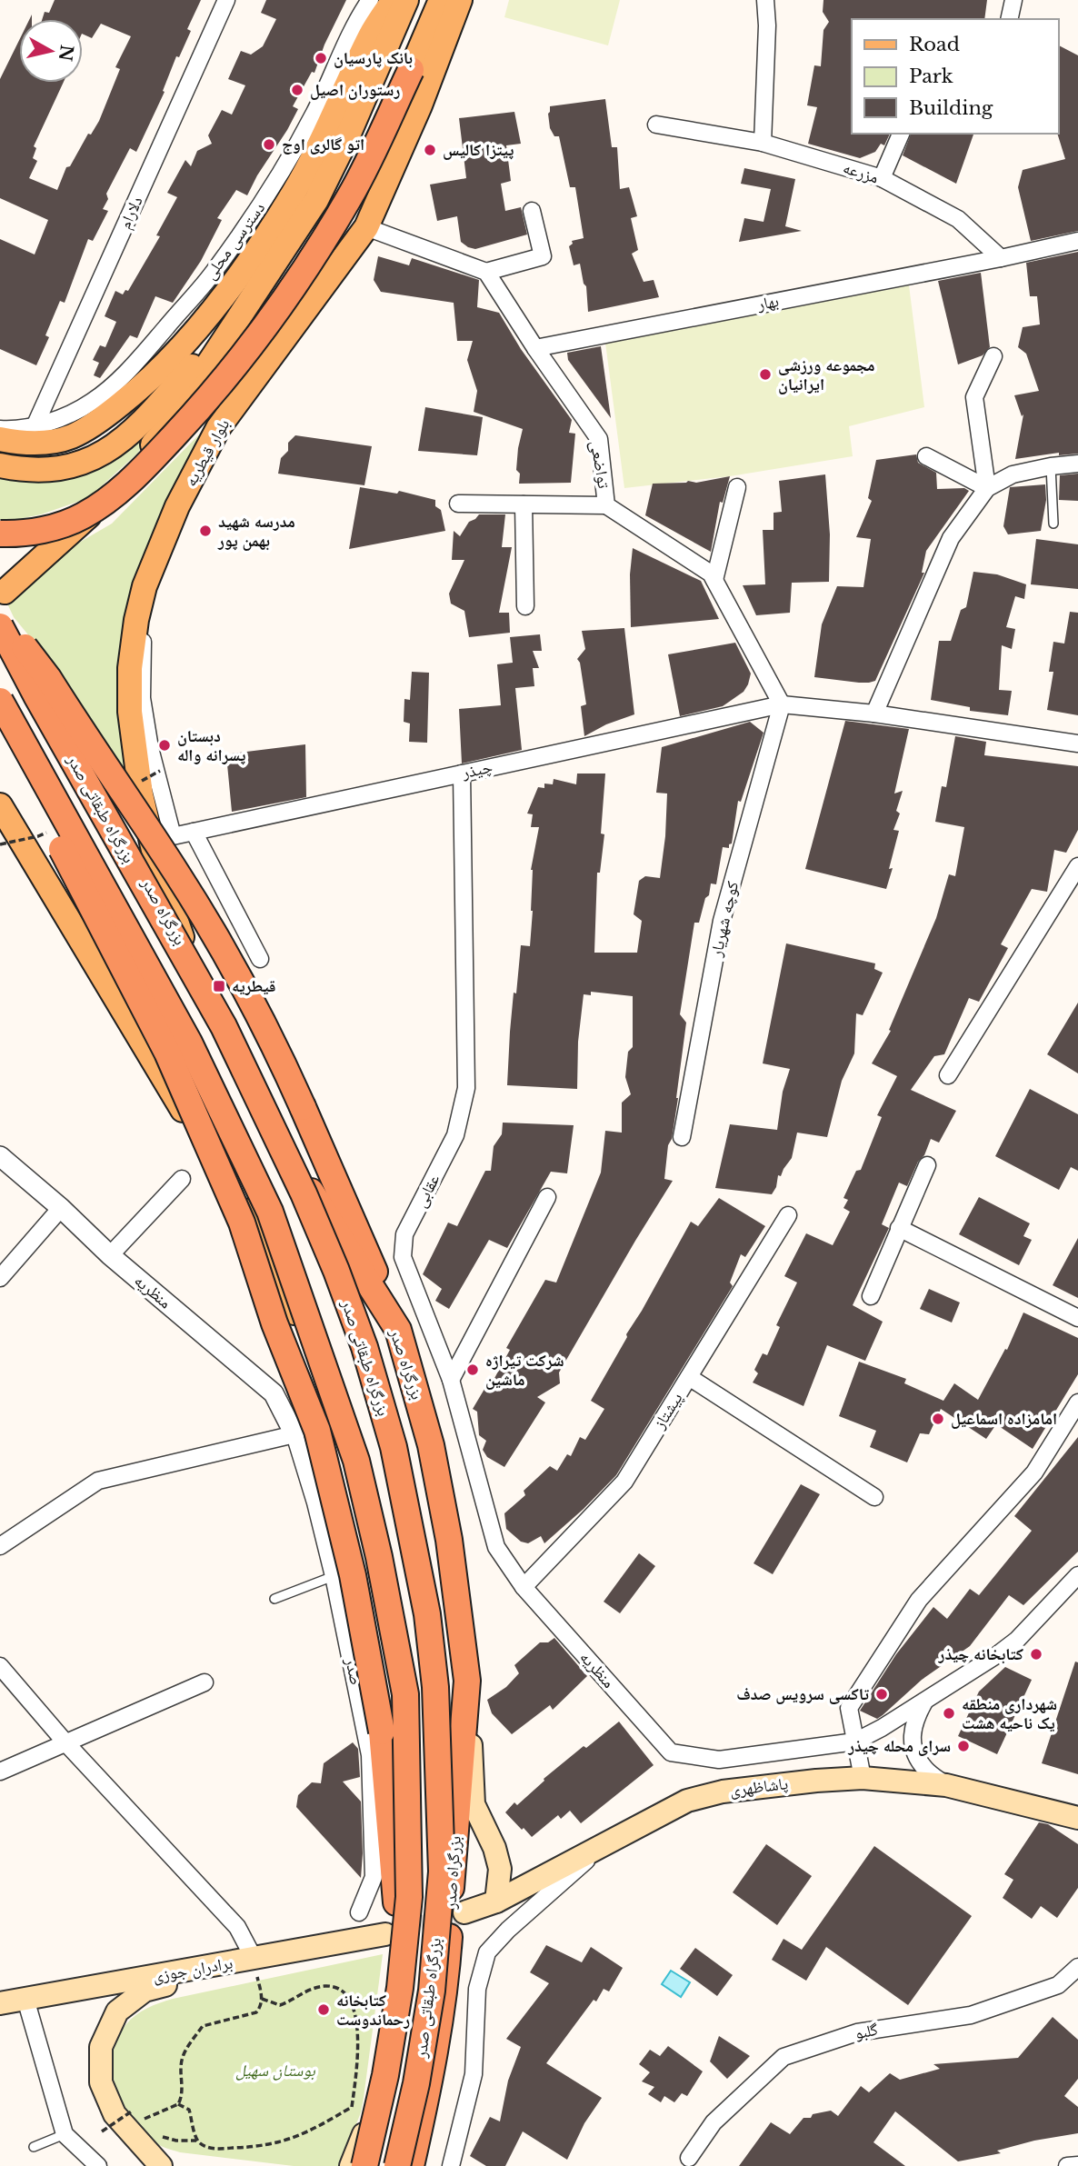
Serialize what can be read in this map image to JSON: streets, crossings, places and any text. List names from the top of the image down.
{
  "streets": {
    "highway": ["بزرگراه طبقاتی صدر", "بزرگراه صدر"],
    "main road": ["بلوار قیطریه", "پاشاظهری", "برادران جوزی"],
    "street": [
      "مزرعه",
      "دلارام",
      "دسترسی محلی",
      "بهار",
      "تواضعی",
      "چیذر",
      "کوچه شهریار",
      "عقابی",
      "منظریه",
      "پیشتاز",
      "صدر",
      "گلبو"
    ]
  },
  "crossings": [
    ["مزرعه", "بهار"],
    ["دلارام", "دسترسی محلی"],
    ["بهار", "تواضعی"],
    ["بلوار قیطریه", "چیذر"],
    ["بلوار قیطریه", "بزرگراه صدر"],
    ["تواضعی", "چیذر"],
    ["تواضعی", "کوچه شهریار"],
    ["چیذر", "کوچه شهریار"],
    ["چیذر", "عقابی"],
    ["عقابی", "منظریه"],
    ["عقابی", "پیشتاز"],
    ["منظریه", "پیشتاز"],
    ["منظریه", "صدر"]
  ],
  "parks": ["بوستان سهیل"],
  "places": {
    "other": [
      "بانک پارسیان",
      "رستوران اصیل",
      "اتو گالری اوج",
      "پیتزا کالیس",
      "مجموعه ورزشی ایرانیان",
      "مدرسه شهید بهمن پور",
      "دبستان پسرانه واله",
      "شرکت تیراژه ماشین",
      "امامزاده اسماعیل",
      "کتابخانه چیذر",
      "تاکسی سرویس صدف",
      "شهرداری منطقه یک ناحیه هشت",
      "سرای محله چیذر",
      "کتابخانه رحماندوست"
    ],
    "transit": ["قیطریه"]
  },
  "legend": ["Road", "Park", "Building"],
  "north": "right"
}
